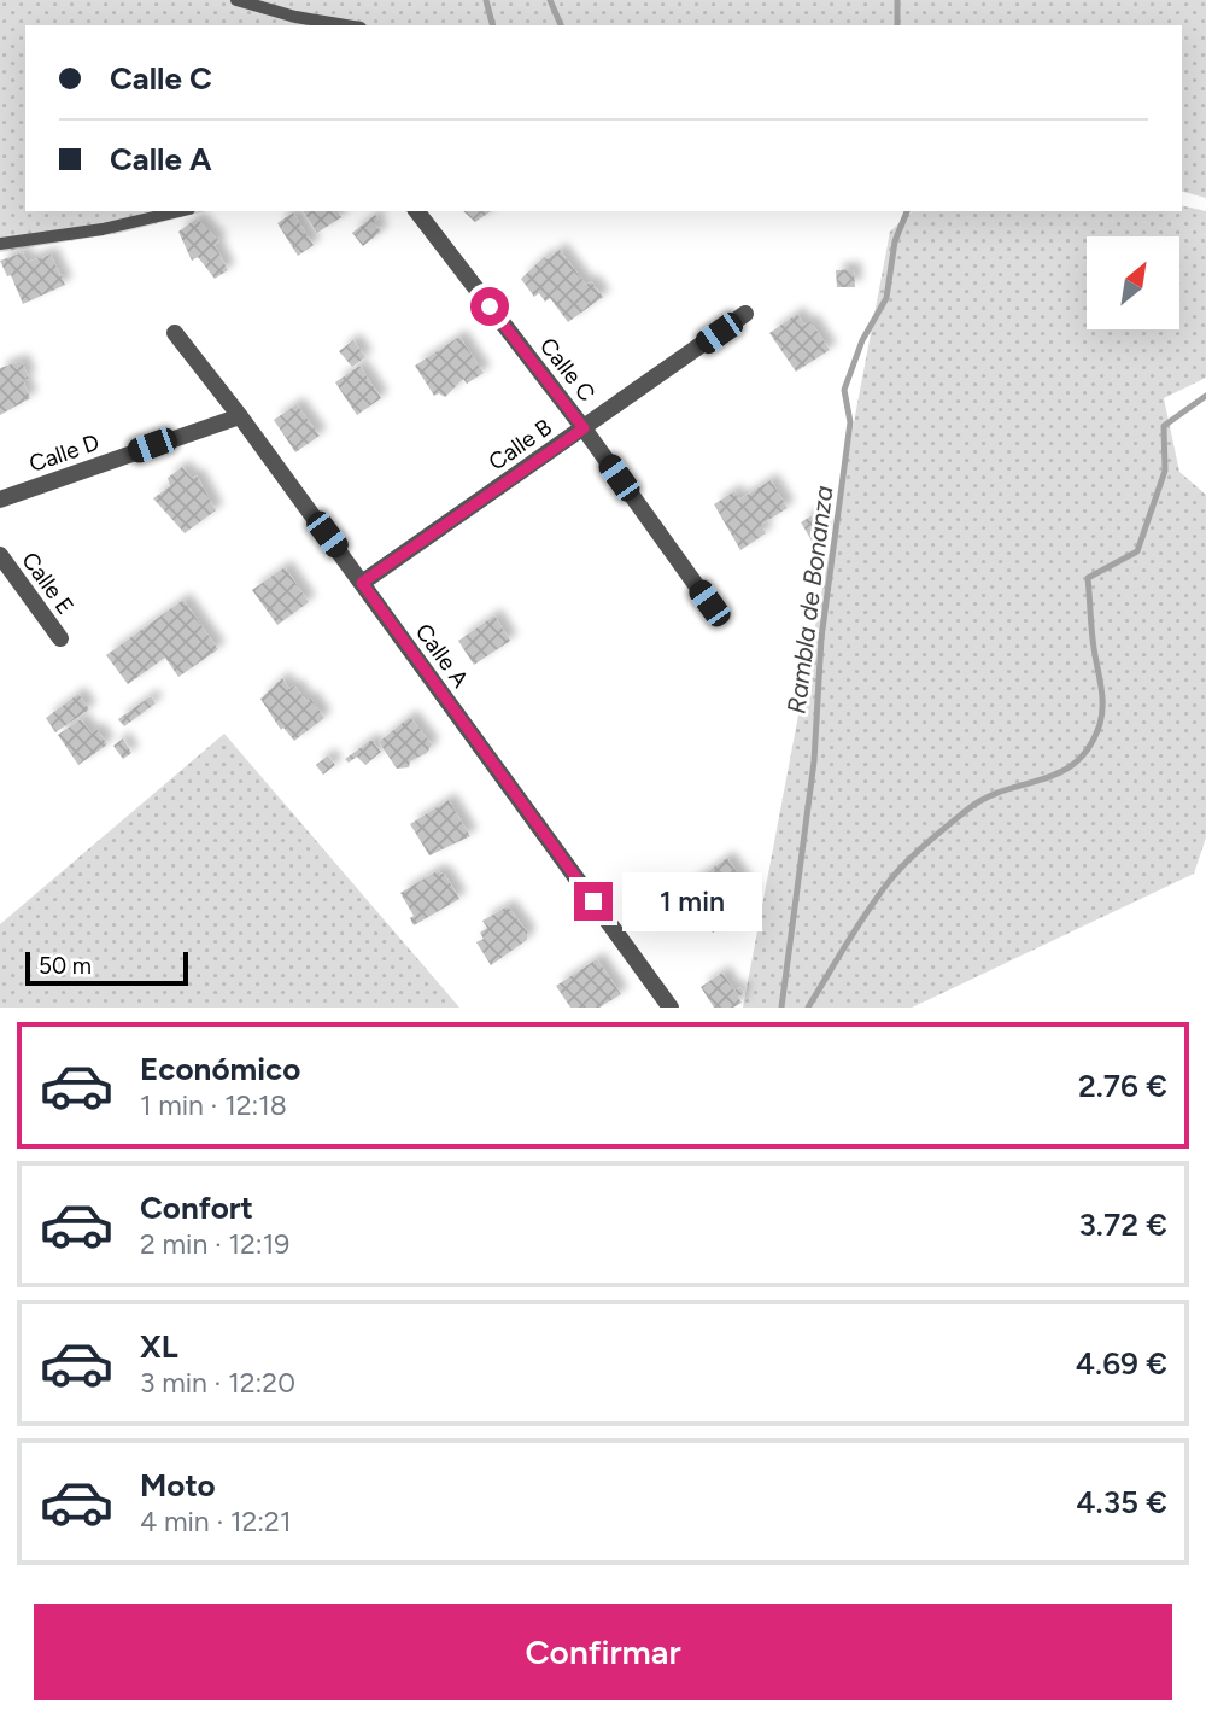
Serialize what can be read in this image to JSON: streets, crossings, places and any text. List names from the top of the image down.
{
  "streets": {
    "street": [
      "Calle C",
      "Calle B",
      "Calle D",
      "Calle E",
      "Calle A"
    ]
  },
  "crossings": [
    ["Calle C", "Calle B"],
    ["Calle B", "Calle A"],
    ["Calle D", "Calle A"]
  ],
  "water": ["Rambla de Bonanza"],
  "scale_bar": "50 m",
  "north": "top right",
  "page": {
    "banner": ["Calle C", "Calle A"],
    "bubble": "1 min",
    "scale": "50 m",
    "list": [
      {
        "name": "Económico",
        "note": "1 min · 12:18",
        "value": "2.76 €"
      },
      {
        "name": "Confort",
        "note": "2 min · 12:19",
        "value": "3.72 €"
      },
      {
        "name": "XL",
        "note": "3 min · 12:20",
        "value": "4.69 €"
      },
      {
        "name": "Moto",
        "note": "4 min · 12:21",
        "value": "4.35 €"
      }
    ],
    "buttons": "Confirmar"
  }
}
